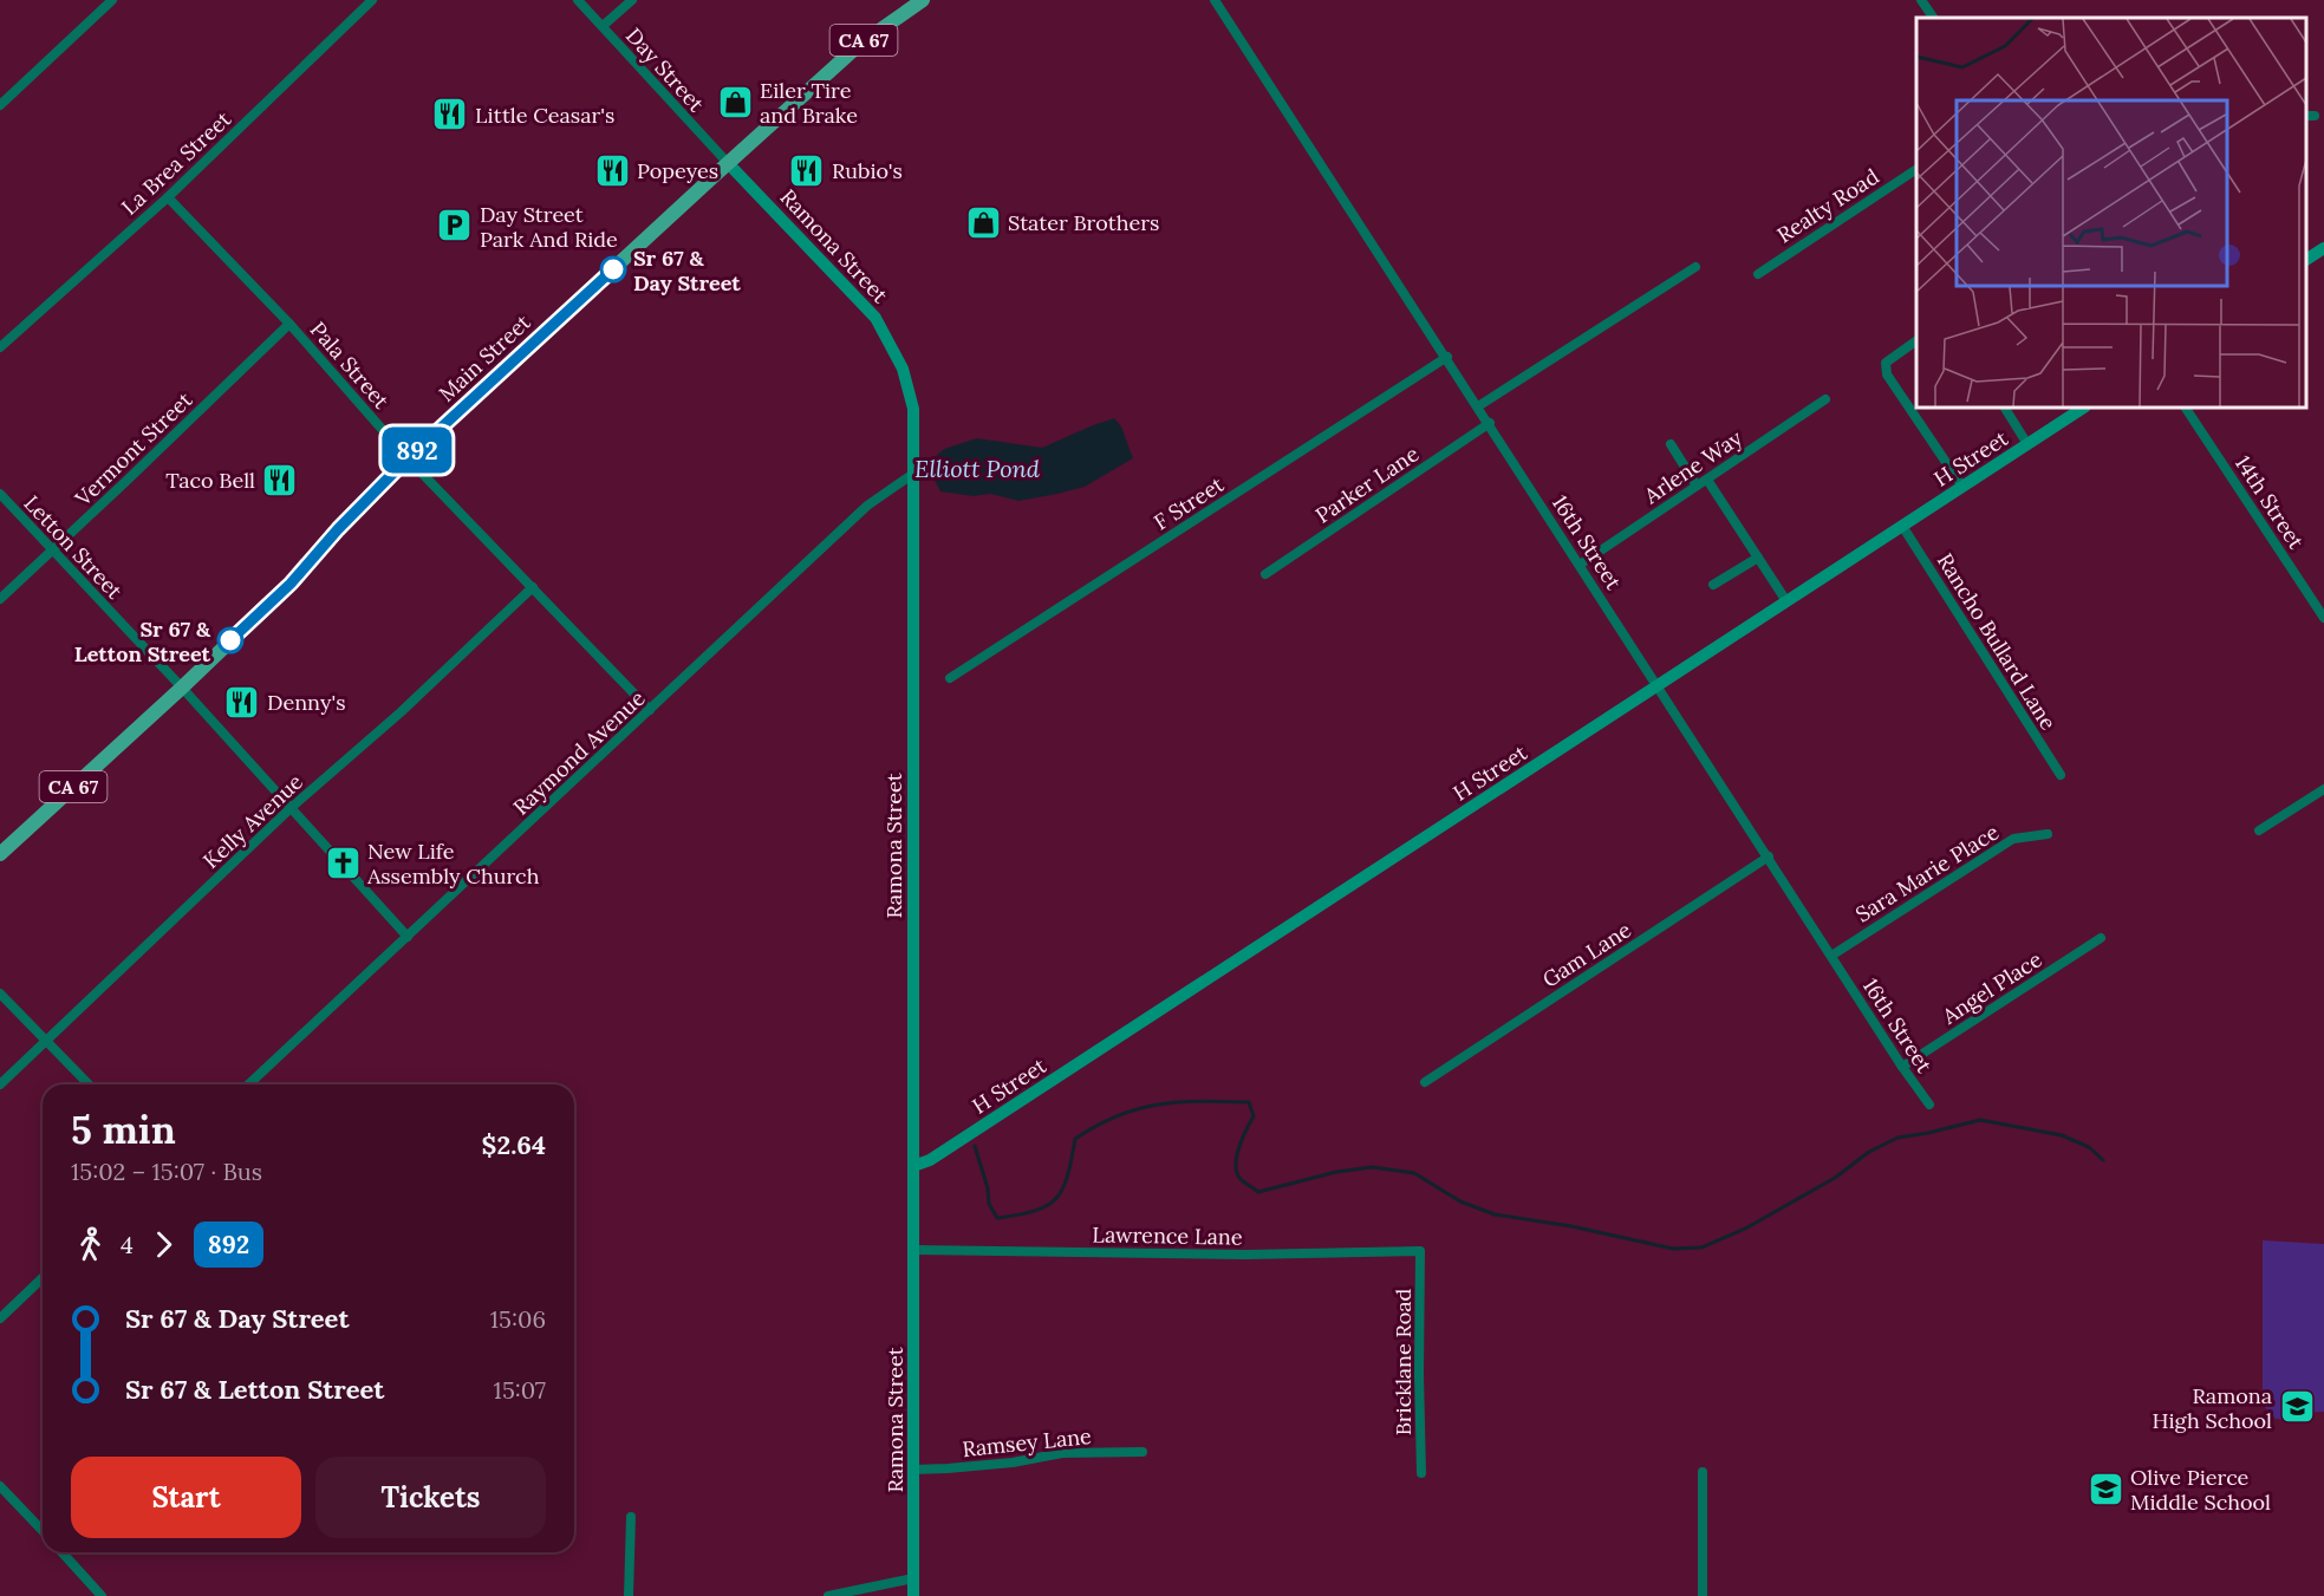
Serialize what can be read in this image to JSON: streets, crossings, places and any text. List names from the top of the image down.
{
  "streets": {
    "main road": [
      "CA 67",
      "Ramona Street",
      "Main Street",
      "H Street"
    ],
    "street": [
      "Day Street",
      "La Brea Street",
      "Realty Road",
      "Pala Street",
      "Vermont Street",
      "Arlene Way",
      "Parker Lane",
      "14th Street",
      "F Street",
      "16th Street",
      "Letton Street",
      "Rancho Bullard Lane",
      "Raymond Avenue",
      "Kelly Avenue",
      "Sara Marie Place",
      "Gam Lane",
      "Angel Place",
      "Lawrence Lane",
      "Bricklane Road",
      "Ramsey Lane"
    ]
  },
  "crossings": [
    ["Day Street", "Ramona Street"],
    ["Day Street", "Main Street"],
    ["La Brea Street", "Pala Street"],
    ["Ramona Street", "Main Street"],
    ["Ramona Street", "H Street"],
    ["Ramona Street", "Raymond Avenue"],
    ["Ramona Street", "Lawrence Lane"],
    ["Ramona Street", "Ramsey Lane"],
    ["Main Street", "Pala Street"],
    ["Main Street", "Letton Street"],
    ["Pala Street", "Vermont Street"],
    ["Pala Street", "Raymond Avenue"],
    ["Pala Street", "Kelly Avenue"],
    ["Vermont Street", "Letton Street"],
    ["H Street", "16th Street"],
    ["H Street", "Rancho Bullard Lane"],
    ["Arlene Way", "16th Street"],
    ["Parker Lane", "16th Street"],
    ["F Street", "16th Street"],
    ["16th Street", "Sara Marie Place"],
    ["16th Street", "Gam Lane"],
    ["16th Street", "Angel Place"],
    ["Letton Street", "Raymond Avenue"],
    ["Letton Street", "Kelly Avenue"],
    ["Lawrence Lane", "Bricklane Road"]
  ],
  "water": ["Elliott Pond"],
  "places": {
    "shop": ["Eiler Tire and Brake", "Stater Brothers"],
    "restaurant": [
      "Little Ceasar's",
      "Popeyes",
      "Rubio's",
      "Taco Bell",
      "Denny's"
    ],
    "parking": ["Day Street Park And Ride"],
    "other": ["Sr 67 & Day Street", "Sr 67 & Letton Street"],
    "church": ["New Life Assembly Church"],
    "school or university": ["Ramona High School", "Olive Pierce Middle School"]
  },
  "lines": ["bus line 892"],
  "page": {
    "on_map": "892",
    "heading": ["5 min", "15:02 – 15:07 · Bus", "$2.64"],
    "legs": ["4", "892"],
    "list": [
      {
        "name": "Sr 67 & Day Street",
        "value": "15:06"
      },
      {
        "name": "Sr 67 & Letton Street",
        "value": "15:07"
      }
    ],
    "buttons": ["Start", "Tickets"]
  }
}
